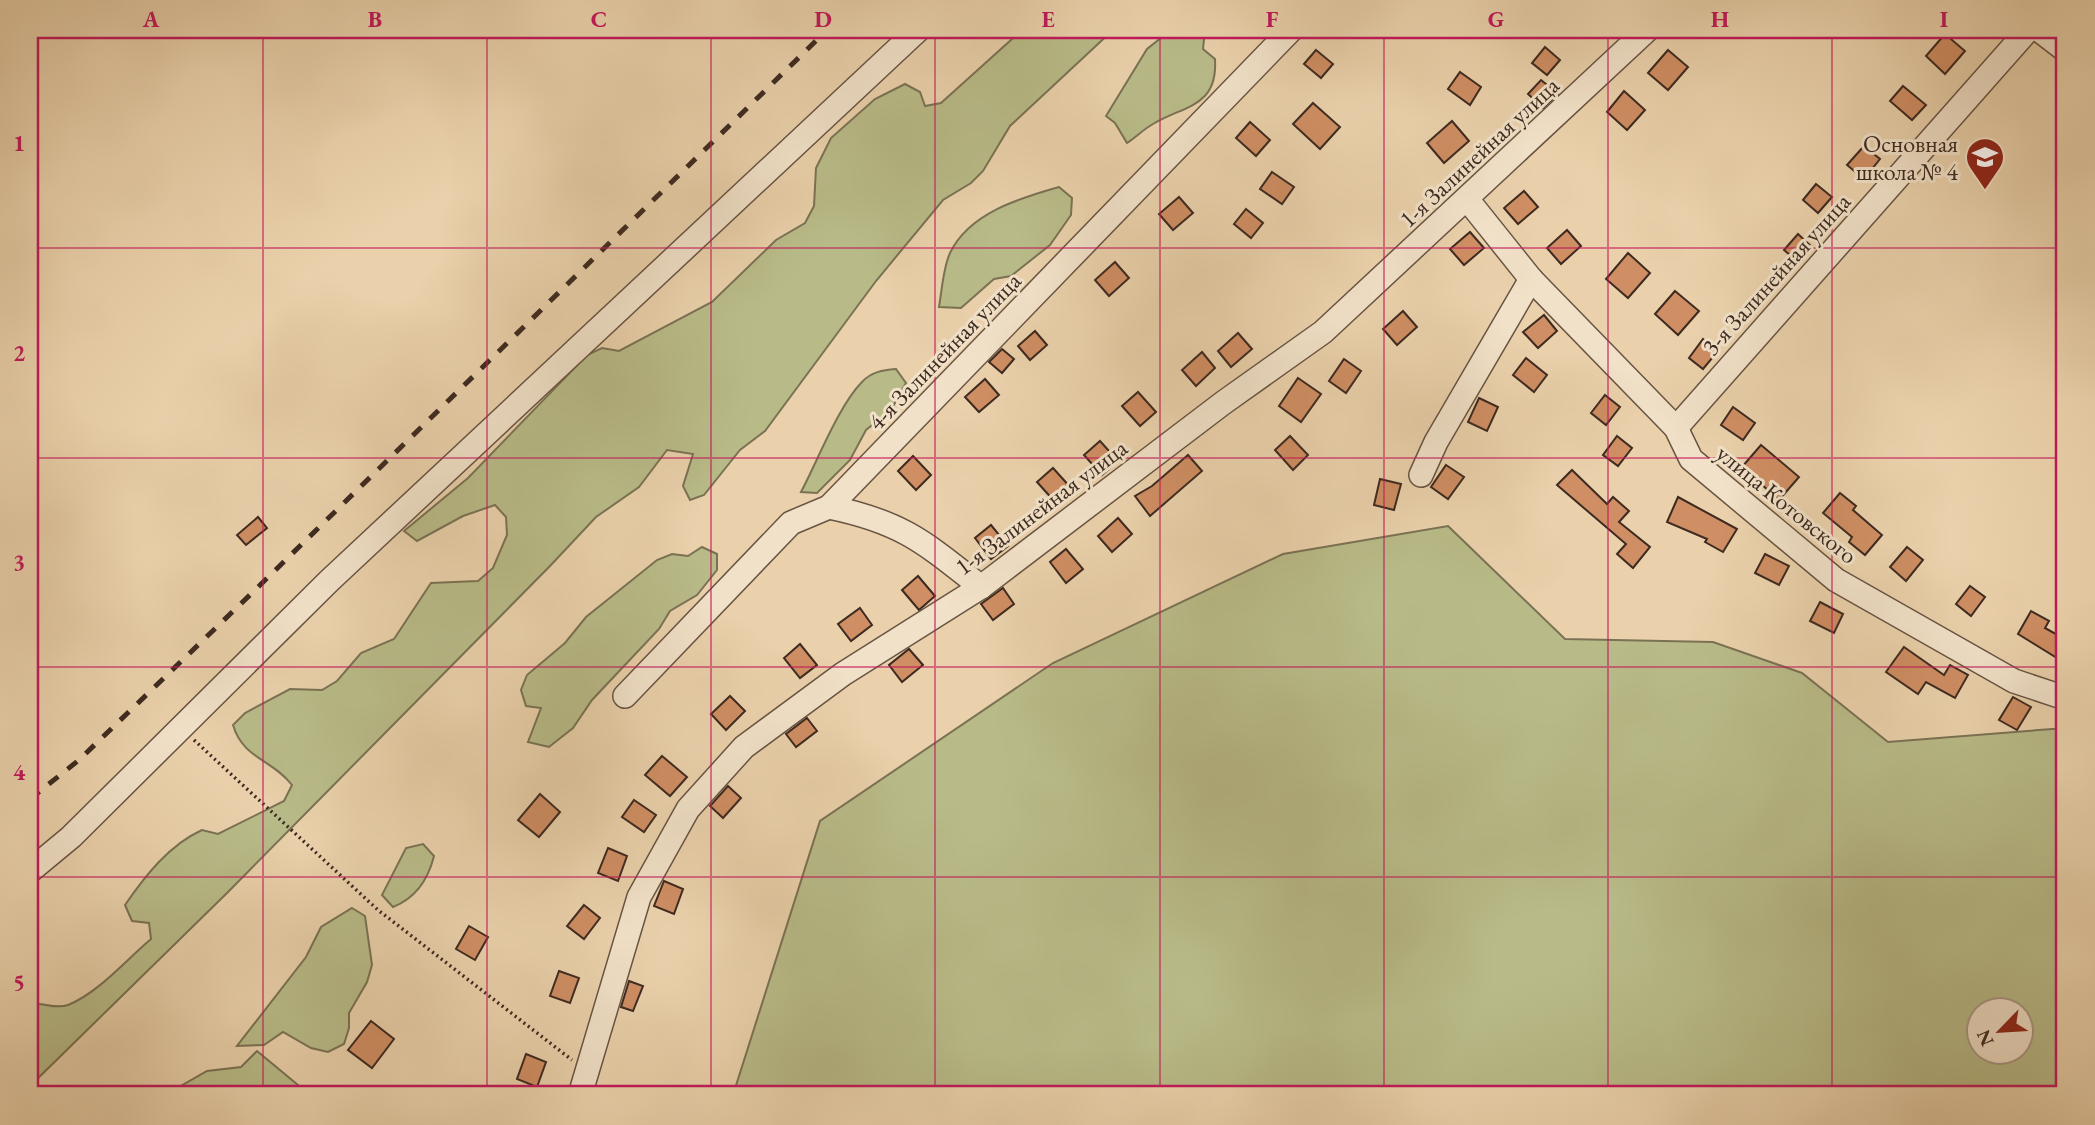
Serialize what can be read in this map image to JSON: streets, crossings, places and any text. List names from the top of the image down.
{
  "streets": {
    "street": [
      "1-я Залинейная улица",
      "3-я Залинейная улица",
      "4-я Залинейная улица",
      "улица Котовского"
    ]
  },
  "crossings": [
    ["1-я Залинейная улица", "улица Котовского"],
    ["3-я Залинейная улица", "улица Котовского"]
  ],
  "places": {
    "school or university": ["Основная школа № 4"]
  },
  "north": "bottom left",
  "grid": {
    "columns": [
      "A",
      "B",
      "C",
      "D",
      "E",
      "F",
      "G",
      "H",
      "I"
    ],
    "rows": [
      "1",
      "2",
      "3",
      "4",
      "5"
    ]
  }
}
